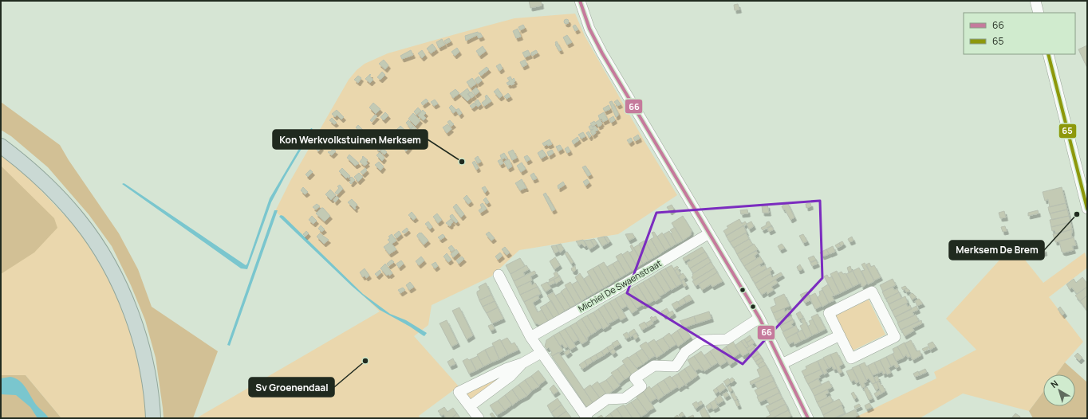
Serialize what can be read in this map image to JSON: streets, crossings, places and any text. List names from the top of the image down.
{
  "streets": {
    "street": ["Michiel De Swaenstraat"]
  },
  "places": ["Kon Werkvolkstuinen Merksem", "Merksem De Brem", "Sv Groenendaal"],
  "lines": ["transit line 66", "transit line 65"],
  "legend": ["66", "65"],
  "north": "top left"
}
